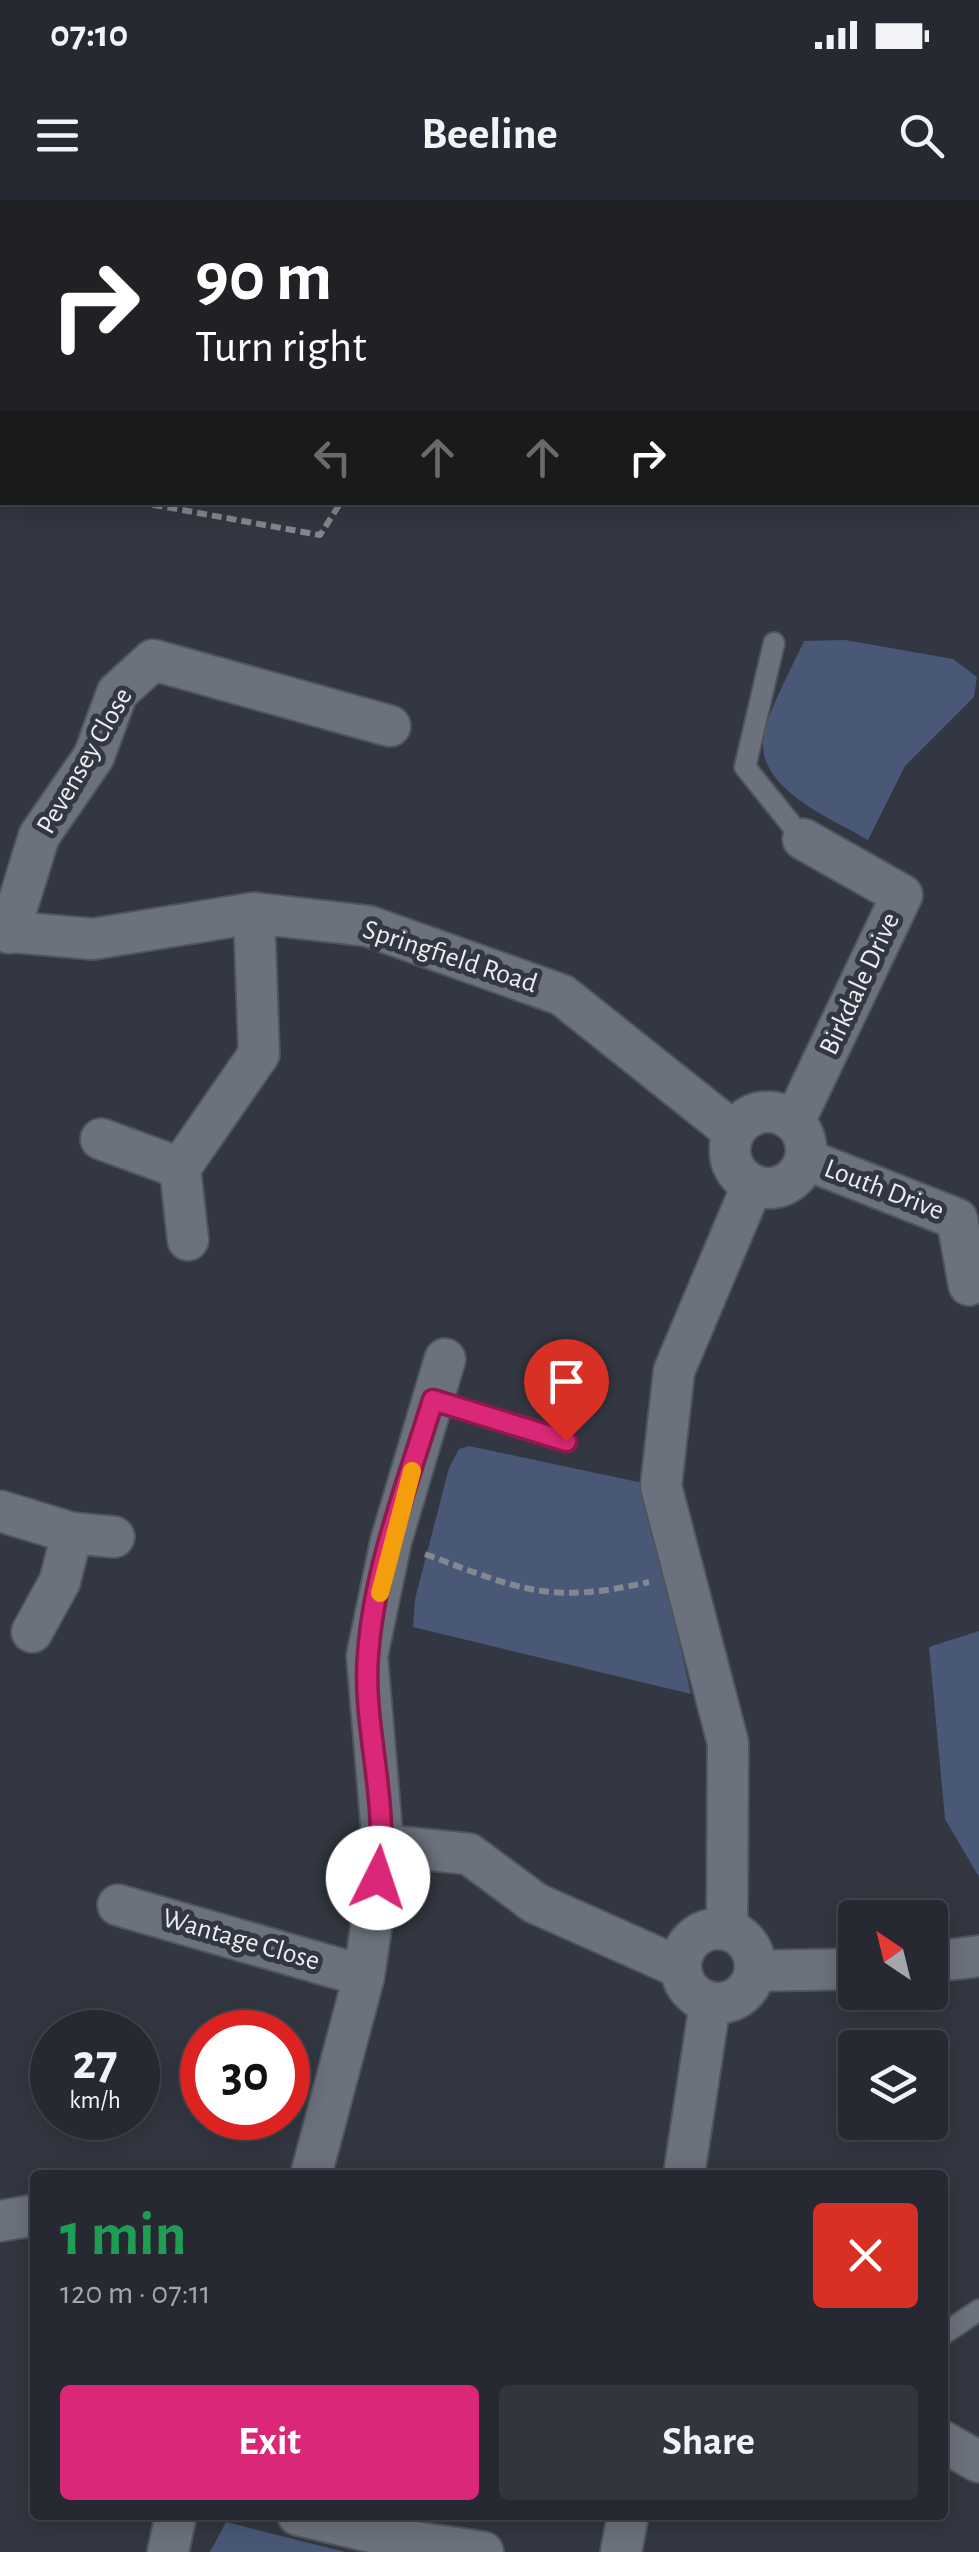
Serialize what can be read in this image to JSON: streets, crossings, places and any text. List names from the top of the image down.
{
  "streets": {
    "street": [
      "Pevensey Close",
      "Springfield Road",
      "Birkdale Drive",
      "Louth Drive",
      "Wantage Close"
    ]
  },
  "crossings": [
    ["Pevensey Close", "Springfield Road"],
    ["Springfield Road", "Birkdale Drive"],
    ["Springfield Road", "Louth Drive"],
    ["Birkdale Drive", "Louth Drive"]
  ],
  "north": "top left",
  "page": {
    "status": "07:10",
    "header": "Beeline",
    "turn": ["90 m", "Turn right"],
    "speed": "27 km/h",
    "limit": "30",
    "heading": ["1 min", "120 m · 07:11"],
    "buttons": ["Exit", "Share"]
  }
}
